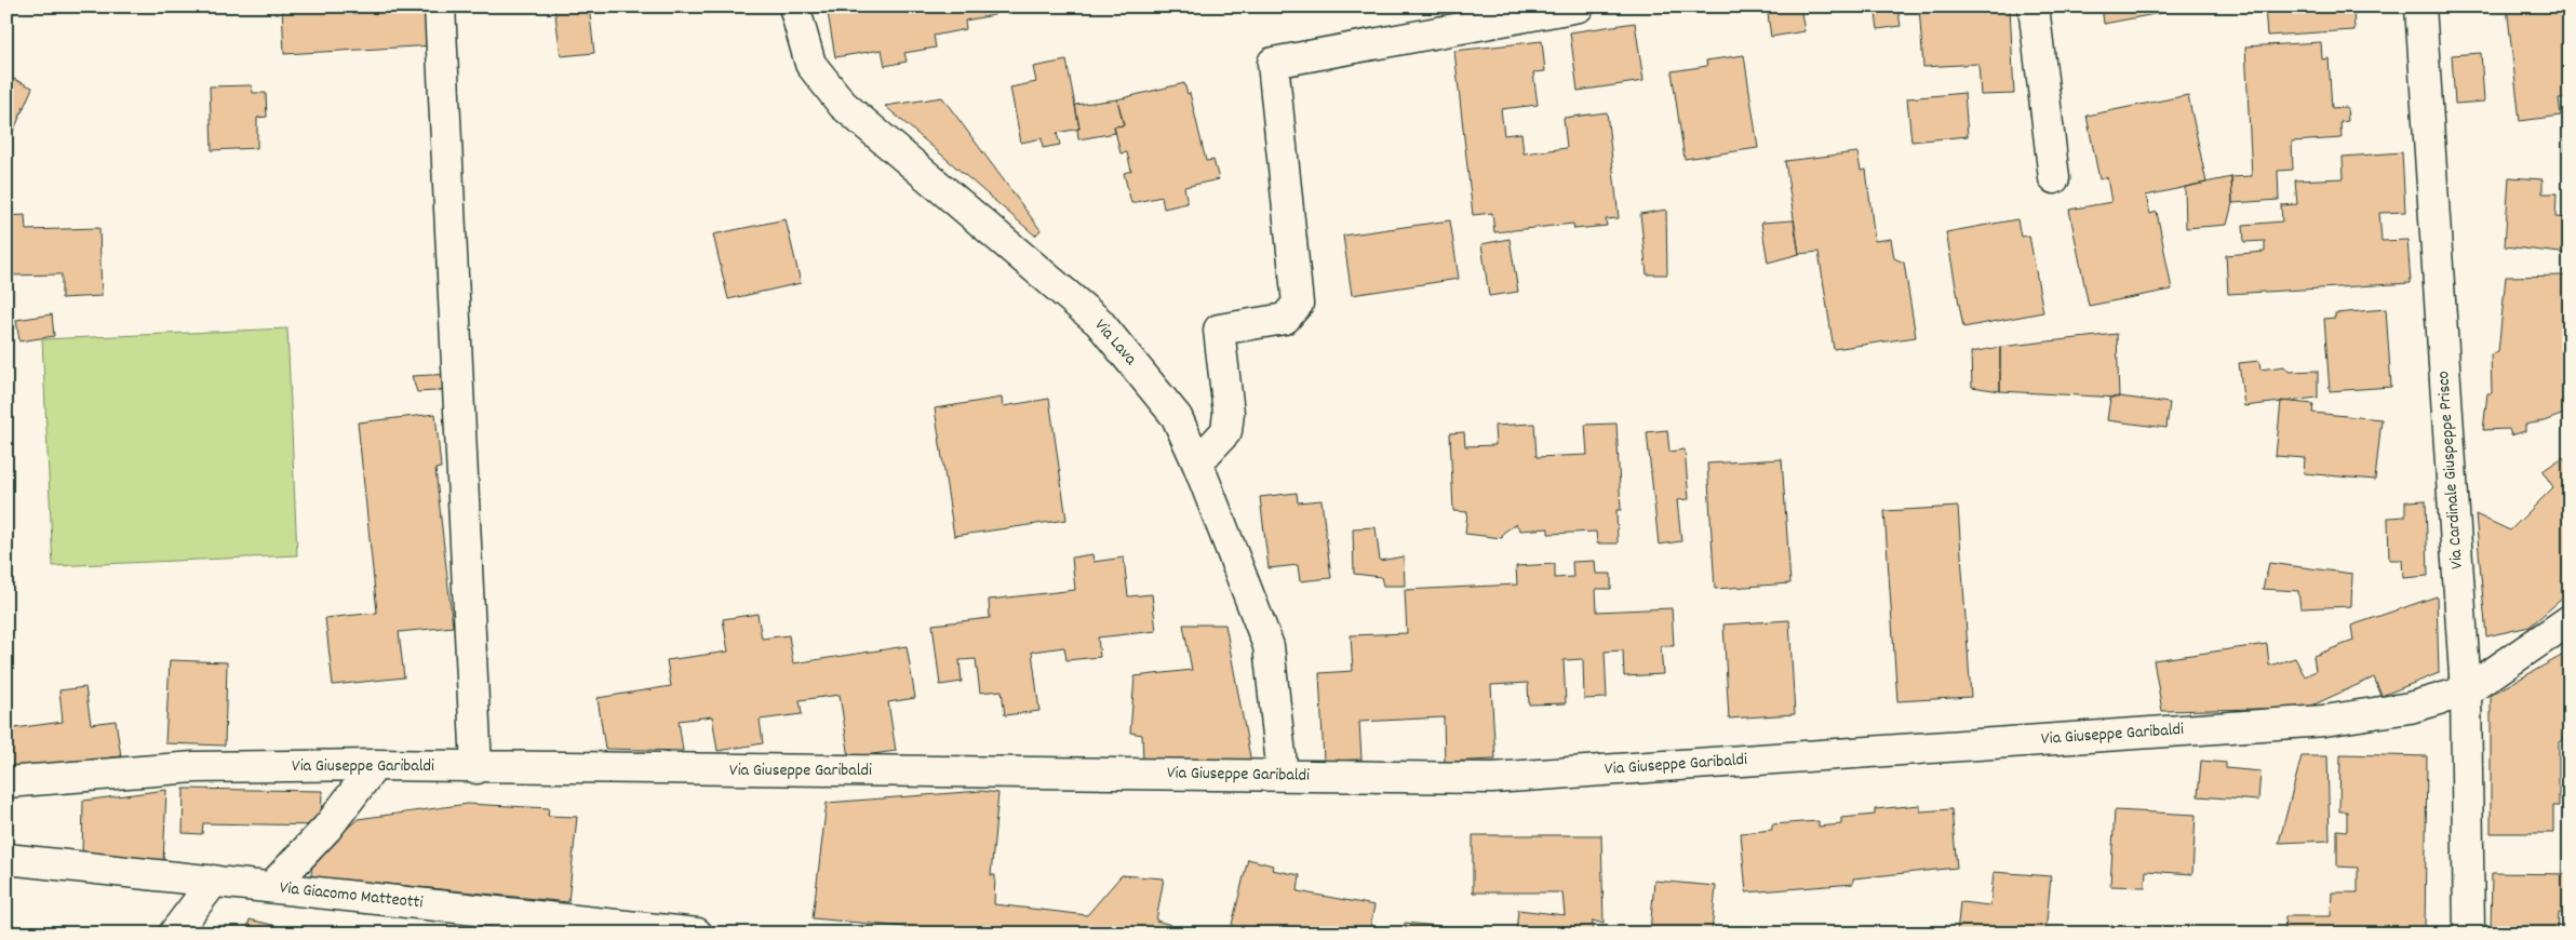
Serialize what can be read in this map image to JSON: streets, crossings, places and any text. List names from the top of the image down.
{
  "streets": {
    "street": [
      "Via Lava",
      "Via Cardinale Giuspeppe Prisco",
      "Via Giuseppe Garibaldi",
      "Via Giacomo Matteotti"
    ]
  },
  "crossings": [
    ["Via Lava", "Via Giuseppe Garibaldi"],
    ["Via Cardinale Giuspeppe Prisco", "Via Giuseppe Garibaldi"]
  ]
}
